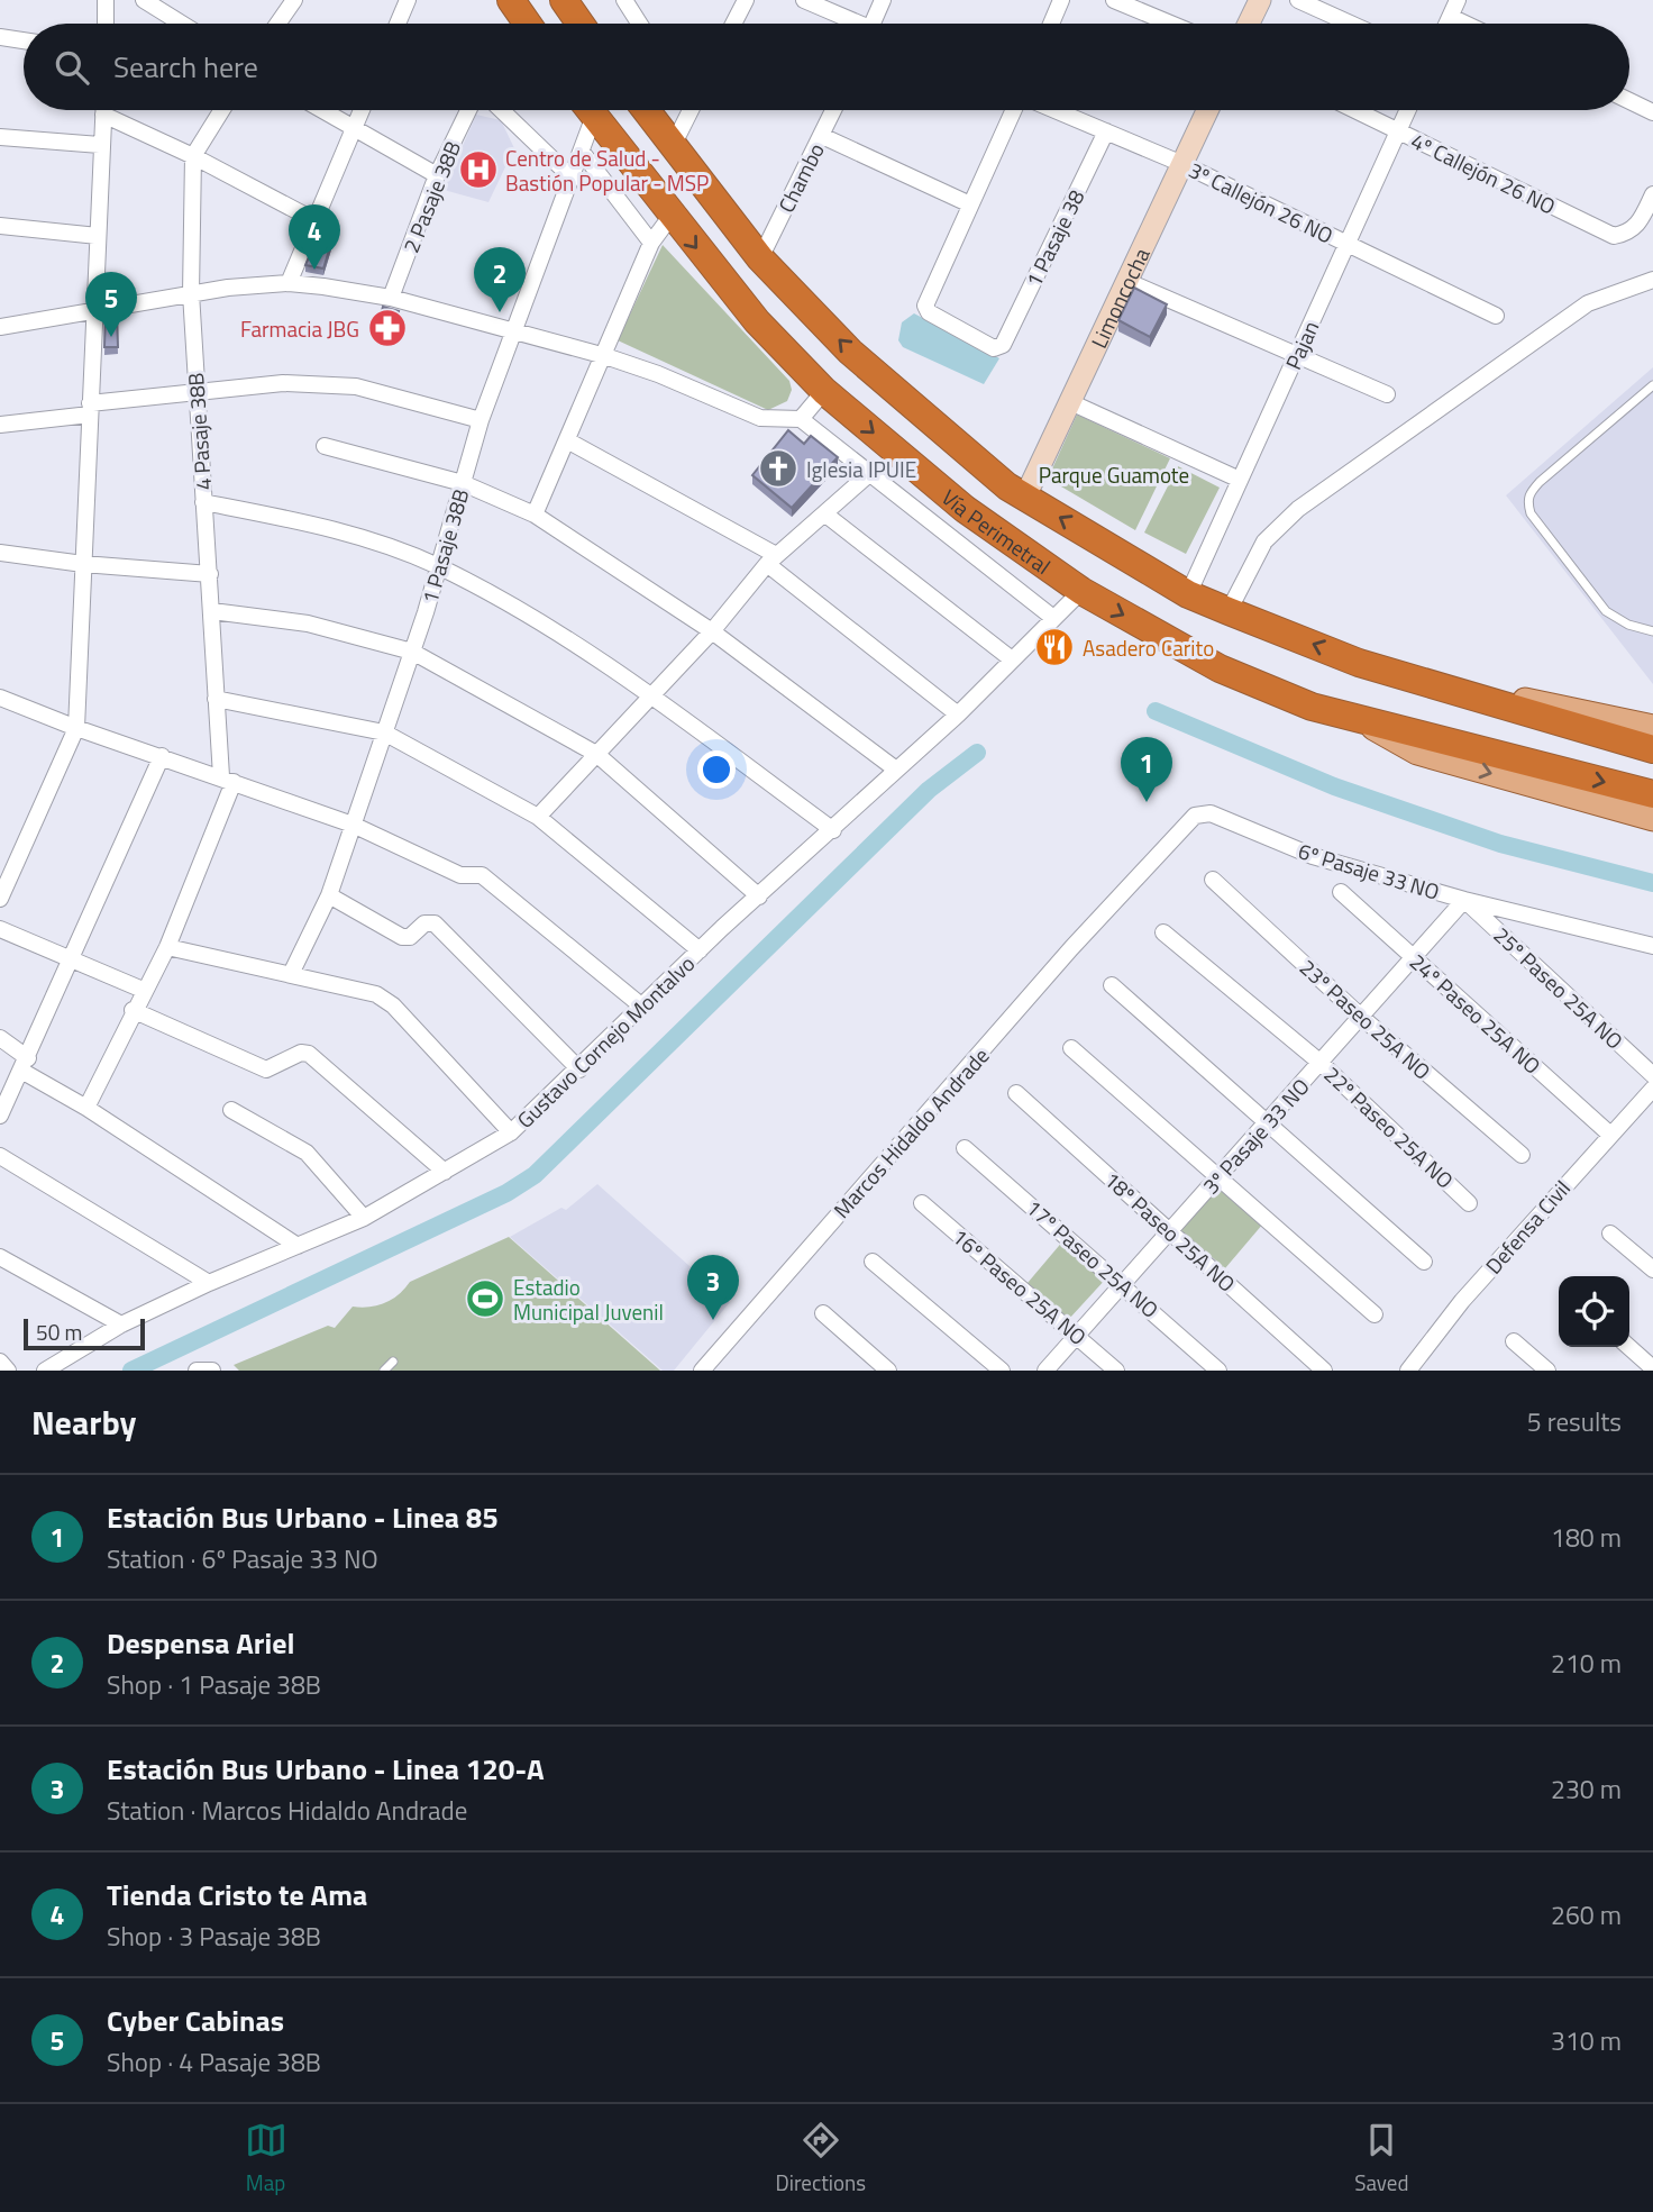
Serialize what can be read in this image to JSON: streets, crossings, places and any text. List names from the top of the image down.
{
  "streets": {
    "highway": ["Vía Perimetral"],
    "street": [
      "4º Callejón 26 NO",
      "Chambo",
      "2 Pasaje 38B",
      "3º Callejón 26 NO",
      "1 Pasaje 38",
      "Limoncocha",
      "Pajan",
      "4 Pasaje 38B",
      "1 Pasaje 38B",
      "6º Pasaje 33 NO",
      "25º Paseo 25A NO",
      "24º Paseo 25A NO",
      "23º Paseo 25A NO",
      "Gustavo Cornejo Montalvo",
      "22º Paseo 25A NO",
      "Marcos Hidaldo Andrade",
      "3º Pasaje 33 NO",
      "Defensa Civil",
      "18º Paseo 25A NO",
      "17º Paseo 25A NO",
      "16º Paseo 25A NO"
    ]
  },
  "crossings": [
    ["4º Callejón 26 NO", "Pajan"],
    ["Chambo", "Vía Perimetral"],
    ["3º Callejón 26 NO", "1 Pasaje 38"],
    ["3º Callejón 26 NO", "Limoncocha"],
    ["3º Callejón 26 NO", "Pajan"],
    ["Limoncocha", "Vía Perimetral"],
    ["Pajan", "Vía Perimetral"],
    ["Vía Perimetral", "Gustavo Cornejo Montalvo"],
    ["6º Pasaje 33 NO", "25º Paseo 25A NO"],
    ["6º Pasaje 33 NO", "Marcos Hidaldo Andrade"],
    ["6º Pasaje 33 NO", "3º Pasaje 33 NO"],
    ["25º Paseo 25A NO", "3º Pasaje 33 NO"],
    ["24º Paseo 25A NO", "3º Pasaje 33 NO"],
    ["24º Paseo 25A NO", "Defensa Civil"],
    ["23º Paseo 25A NO", "3º Pasaje 33 NO"],
    ["22º Paseo 25A NO", "3º Pasaje 33 NO"],
    ["3º Pasaje 33 NO", "18º Paseo 25A NO"],
    ["3º Pasaje 33 NO", "17º Paseo 25A NO"],
    ["3º Pasaje 33 NO", "16º Paseo 25A NO"]
  ],
  "parks": ["Parque Guamote"],
  "places": {
    "hospital": ["Centro de Salud - Bastión Popular - MSP"],
    "pharmacy": ["Farmacia JBG"],
    "church": ["Iglesia IPUIE"],
    "restaurant": ["Asadero Carito"],
    "sports": ["Estadio Municipal Juvenil"]
  },
  "scale_bar": "50 m",
  "page": {
    "search": "Search here",
    "pins": [
      "4",
      "2",
      "5",
      "1",
      "3"
    ],
    "scale": "50 m",
    "heading": ["Nearby", "5 results"],
    "list": [
      {
        "mark": "1",
        "name": "Estación Bus Urbano - Linea 85",
        "note": "Station · 6º Pasaje 33 NO",
        "value": "180 m"
      },
      {
        "mark": "2",
        "name": "Despensa Ariel",
        "note": "Shop · 1 Pasaje 38B",
        "value": "210 m"
      },
      {
        "mark": "3",
        "name": "Estación Bus Urbano - Linea 120-A",
        "note": "Station · Marcos Hidaldo Andrade",
        "value": "230 m"
      },
      {
        "mark": "4",
        "name": "Tienda Cristo te Ama",
        "note": "Shop · 3 Pasaje 38B",
        "value": "260 m"
      },
      {
        "mark": "5",
        "name": "Cyber Cabinas",
        "note": "Shop · 4 Pasaje 38B",
        "value": "310 m"
      }
    ],
    "nav": ["Map", "Directions", "Saved"]
  }
}
